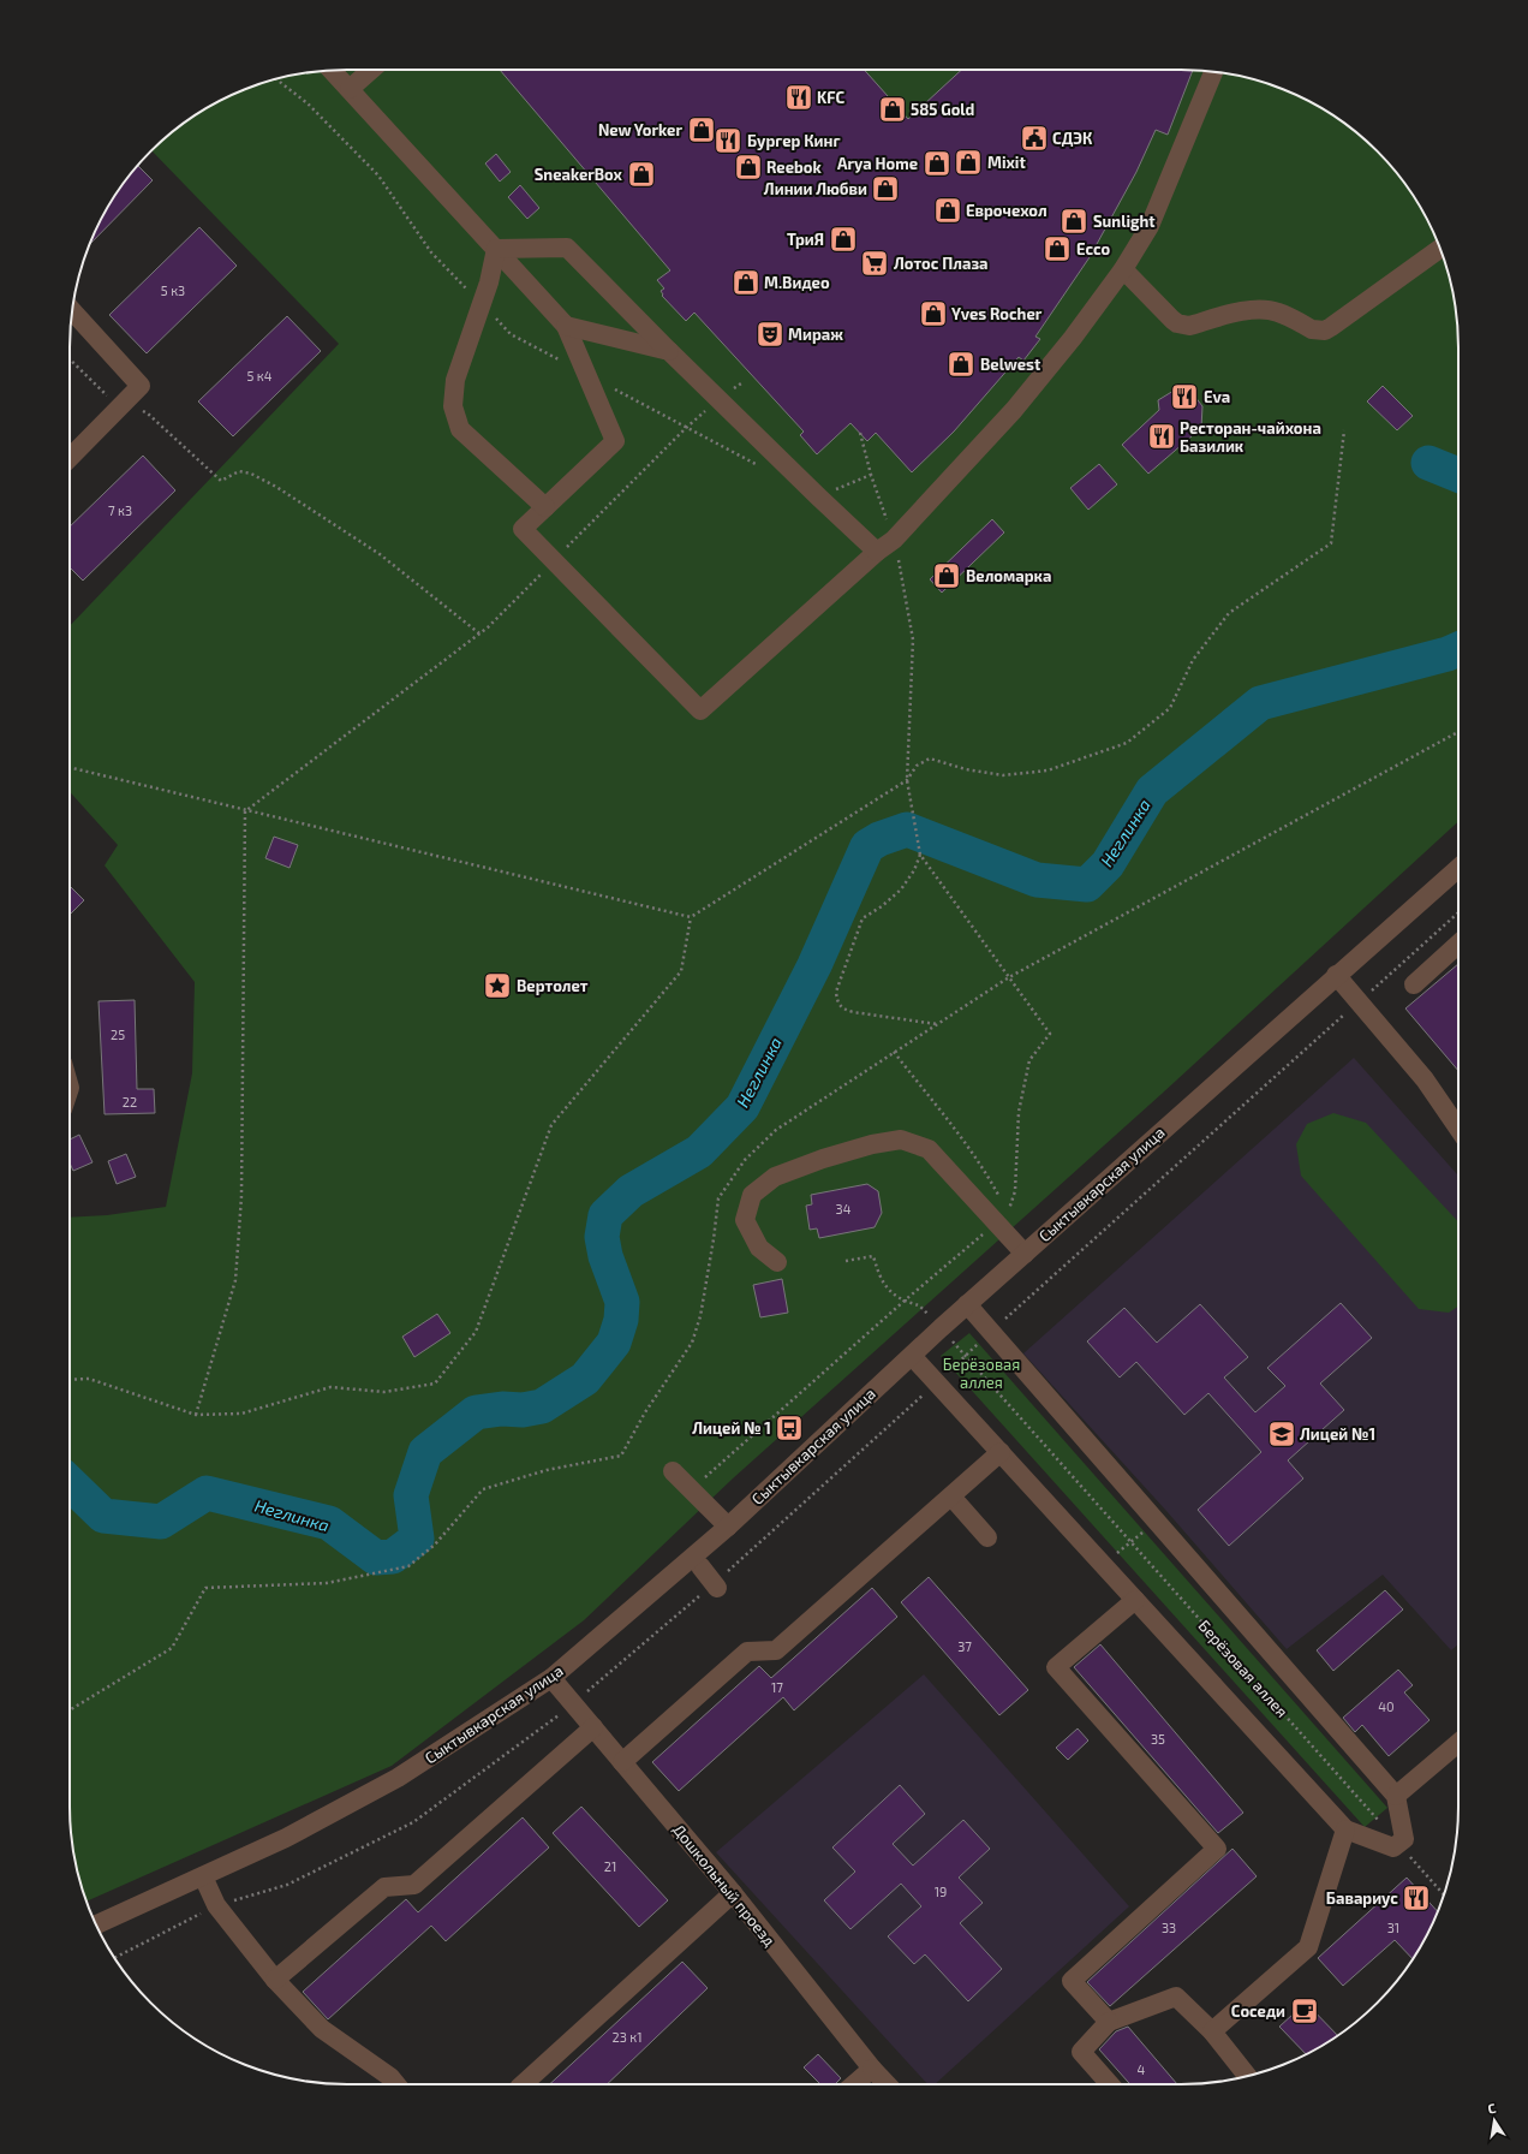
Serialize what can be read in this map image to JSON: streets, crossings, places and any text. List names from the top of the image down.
{
  "streets": {
    "street": ["Сыктывкарская улица", "Берёзовая аллея", "Дошкольный проезд"]
  },
  "crossings": [
    ["Сыктывкарская улица", "Берёзовая аллея"],
    ["Сыктывкарская улица", "Дошкольный проезд"]
  ],
  "water": ["Неглинка"],
  "parks": ["Берёзовая аллея"],
  "places": {
    "restaurant": [
      "KFC",
      "Бургер Кинг",
      "Eva",
      "Ресторан-чайхона Базилик",
      "Бавариус"
    ],
    "shop": [
      "585 Gold",
      "New Yorker",
      "Mixit",
      "Arya Home",
      "Reebok",
      "SneakerBox",
      "Линии Любви",
      "Еврочехол",
      "Sunlight",
      "ТриЯ",
      "Ecco",
      "М.Видео",
      "Yves Rocher",
      "Belwest",
      "Веломарка"
    ],
    "public building": ["СДЭК"],
    "supermarket": ["Лотос Плаза"],
    "theatre": ["Мираж"],
    "place": ["Вертолет"],
    "bus stop": ["Лицей № 1"],
    "school or university": ["Лицей №1"],
    "cafe": ["Соседи"]
  },
  "house_numbers": [
    "5 к3",
    "5 к4",
    "7 к3",
    "25",
    "22",
    "34",
    "37",
    "17",
    "40",
    "35",
    "21",
    "19",
    "33",
    "31",
    "23 к1",
    "4"
  ],
  "north": "top"
}
